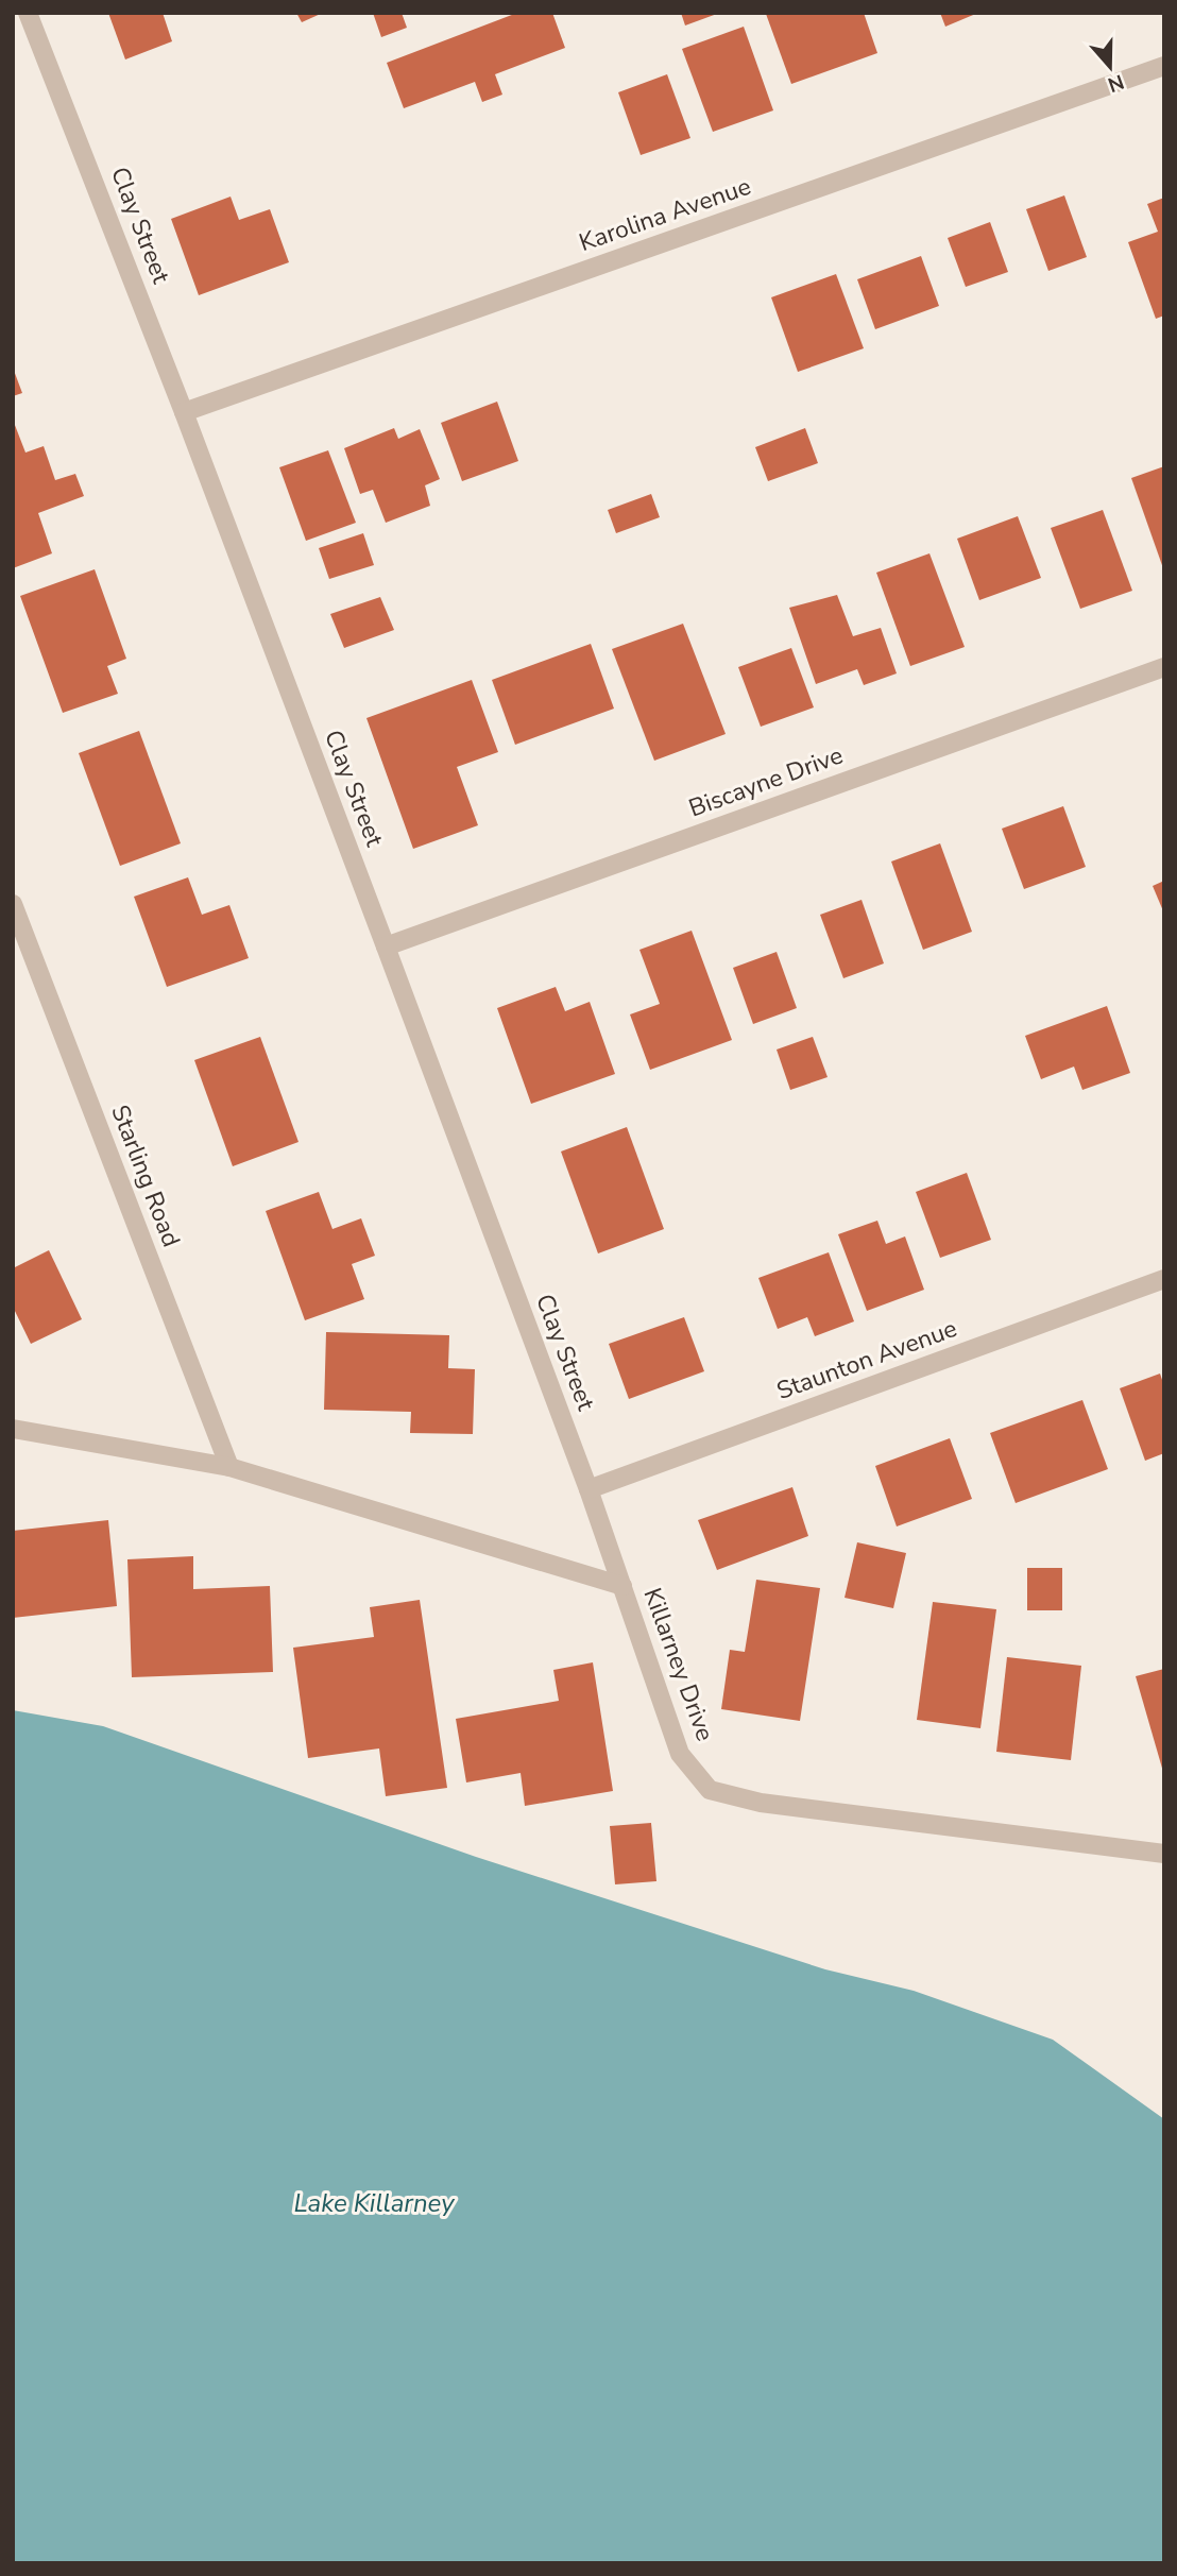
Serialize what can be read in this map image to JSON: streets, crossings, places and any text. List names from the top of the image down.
{
  "streets": {
    "street": [
      "Karolina Avenue",
      "Clay Street",
      "Biscayne Drive",
      "Starling Road",
      "Staunton Avenue",
      "Killarney Drive"
    ]
  },
  "crossings": [
    ["Karolina Avenue", "Clay Street"],
    ["Clay Street", "Biscayne Drive"],
    ["Clay Street", "Staunton Avenue"],
    ["Clay Street", "Killarney Drive"],
    ["Starling Road", "Killarney Drive"]
  ],
  "water": ["Lake Killarney"],
  "north": "bottom"
}
